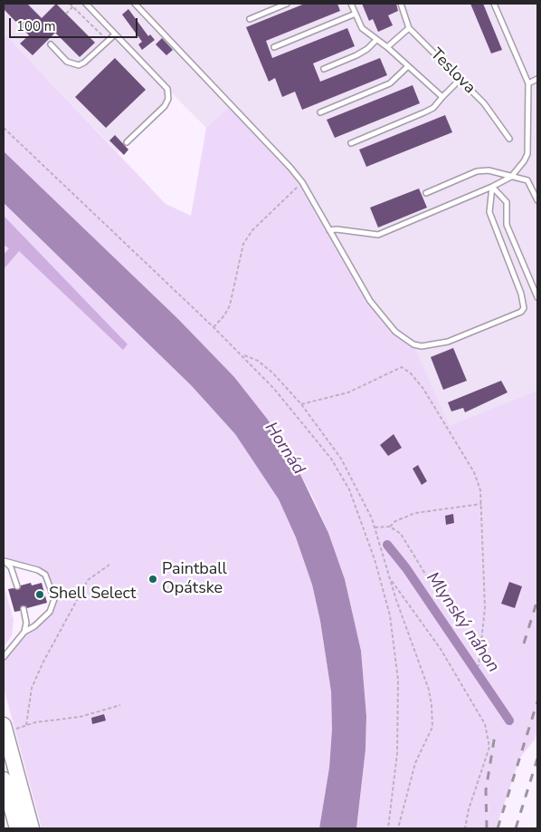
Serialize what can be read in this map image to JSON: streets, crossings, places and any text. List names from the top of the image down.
{
  "streets": {
    "lane": ["Teslova"]
  },
  "water": ["Hornád", "Mlynský náhon"],
  "places": ["Paintball Opátske", "Shell Select"],
  "scale_bar": "100 m"
}
